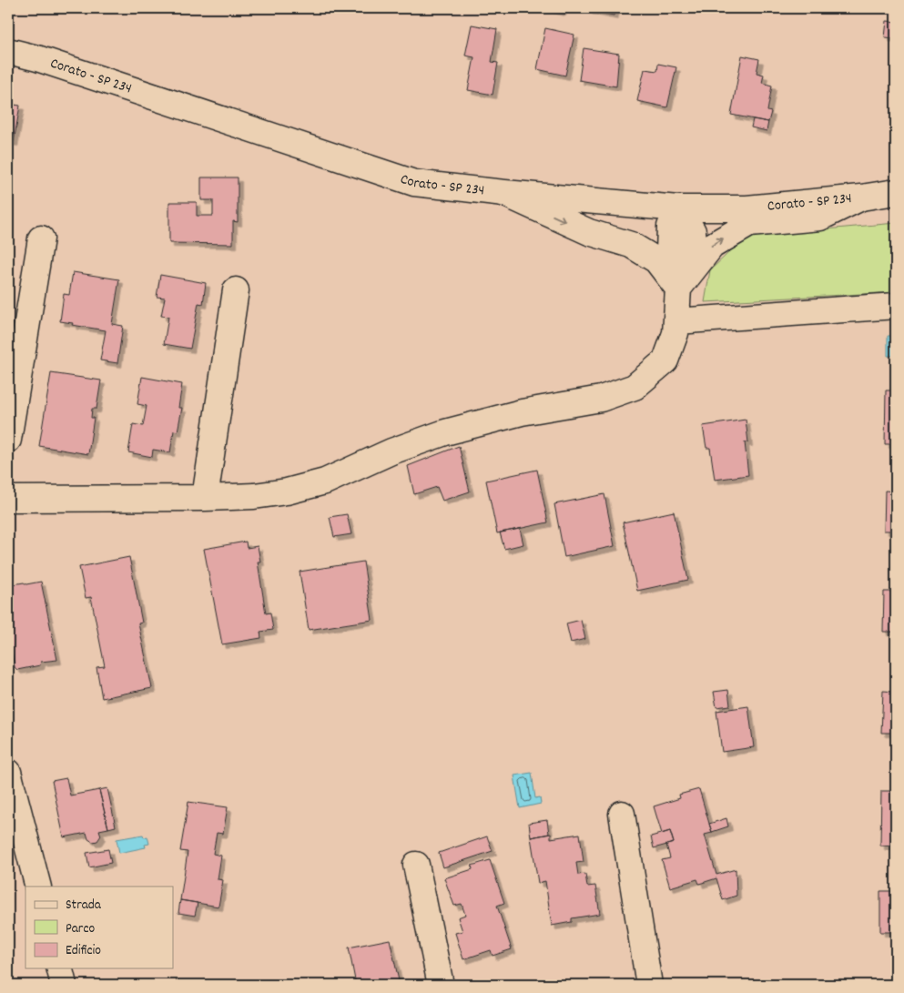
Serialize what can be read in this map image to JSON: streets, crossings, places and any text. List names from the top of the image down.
{
  "streets": {
    "street": ["Corato - SP 234"]
  },
  "legend": ["Strada", "Parco", "Edificio"]
}
